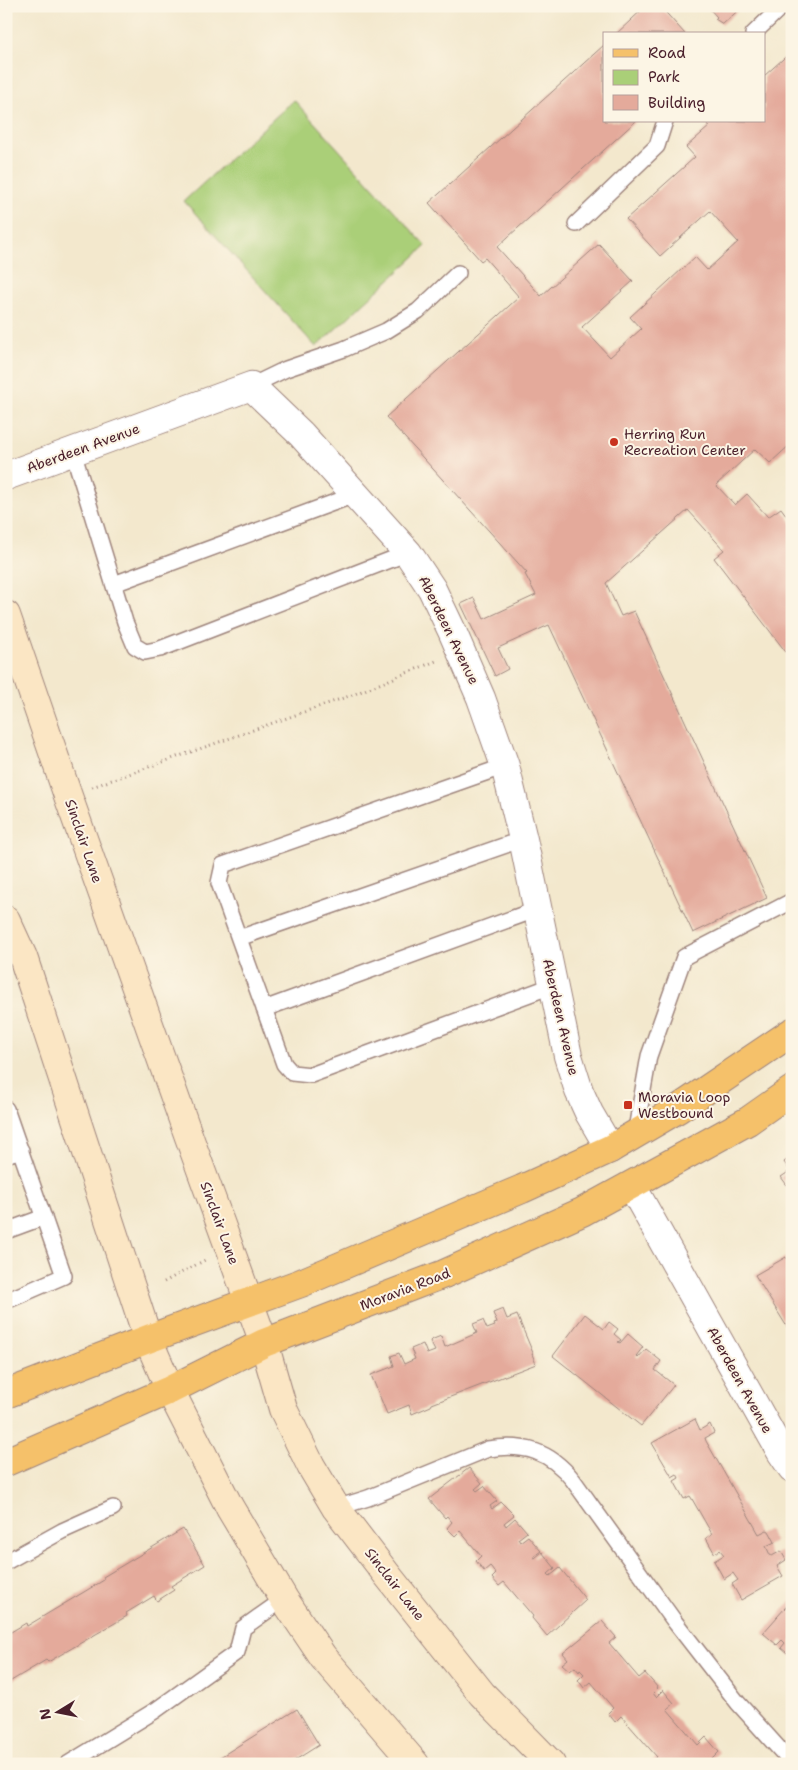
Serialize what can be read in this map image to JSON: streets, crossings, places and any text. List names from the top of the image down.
{
  "streets": {
    "main road": ["Moravia Road"],
    "street": ["Aberdeen Avenue", "Sinclair Lane"]
  },
  "crossings": [
    ["Aberdeen Avenue", "Moravia Road"],
    ["Sinclair Lane", "Moravia Road"]
  ],
  "places": {
    "other": ["Herring Run Recreation Center"],
    "transit": ["Moravia Loop Westbound"]
  },
  "legend": ["Road", "Park", "Building"],
  "north": "left"
}
